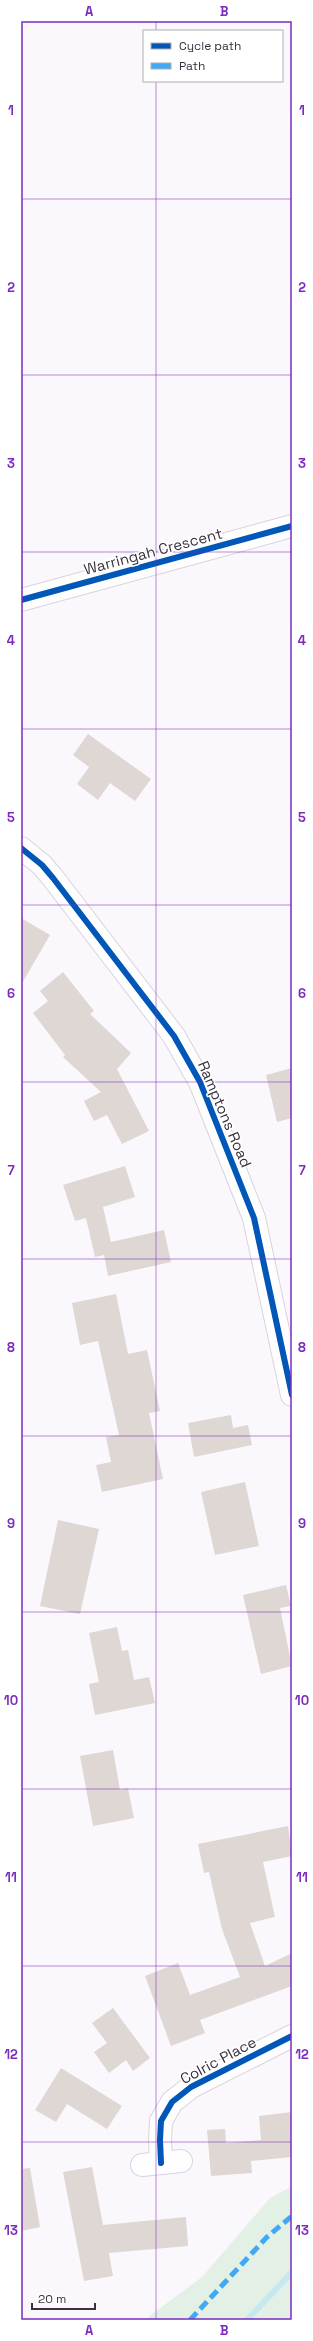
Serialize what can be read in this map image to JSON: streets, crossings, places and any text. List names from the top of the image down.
{
  "streets": {
    "street": ["Warringah Crescent", "Ramptons Road", "Colric Place"]
  },
  "legend": ["Cycle path", "Path"],
  "scale_bar": "20 m",
  "grid": {
    "columns": ["A", "B"],
    "rows": [
      "1",
      "2",
      "3",
      "4",
      "5",
      "6",
      "7",
      "8",
      "9",
      "10",
      "11",
      "12",
      "13"
    ]
  }
}
